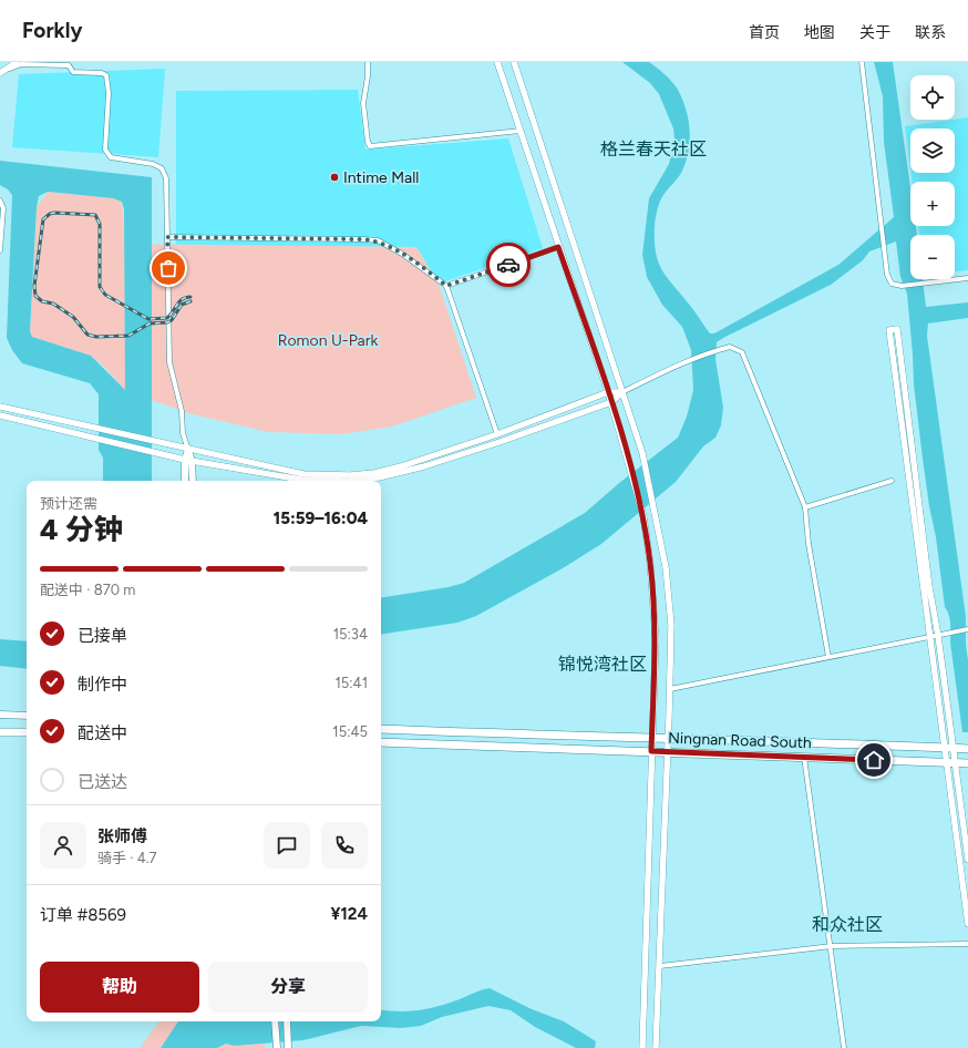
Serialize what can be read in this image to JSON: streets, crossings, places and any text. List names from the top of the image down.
{
  "streets": {
    "main road": ["Ningnan Road South"]
  },
  "districts": ["格兰春天社区", "锦悦湾社区", "和众社区"],
  "parks": ["Romon U-Park"],
  "places": ["Intime Mall"],
  "page": {
    "header": "Forkly",
    "nav": [
      "首页",
      "地图",
      "关于",
      "联系"
    ],
    "map_buttons": ["+", "−"],
    "heading": ["4 分钟", "预计还需", "15:59–16:04"],
    "panel": [
      "张师傅",
      "骑手 · 4.7",
      "订单 #8569",
      "¥124"
    ],
    "bar": "配送中 · 870 m",
    "list": [
      ["已接单", "15:34"],
      ["制作中", "15:41"],
      ["配送中", "15:45"],
      "已送达"
    ],
    "buttons": ["帮助", "分享"]
  }
}
